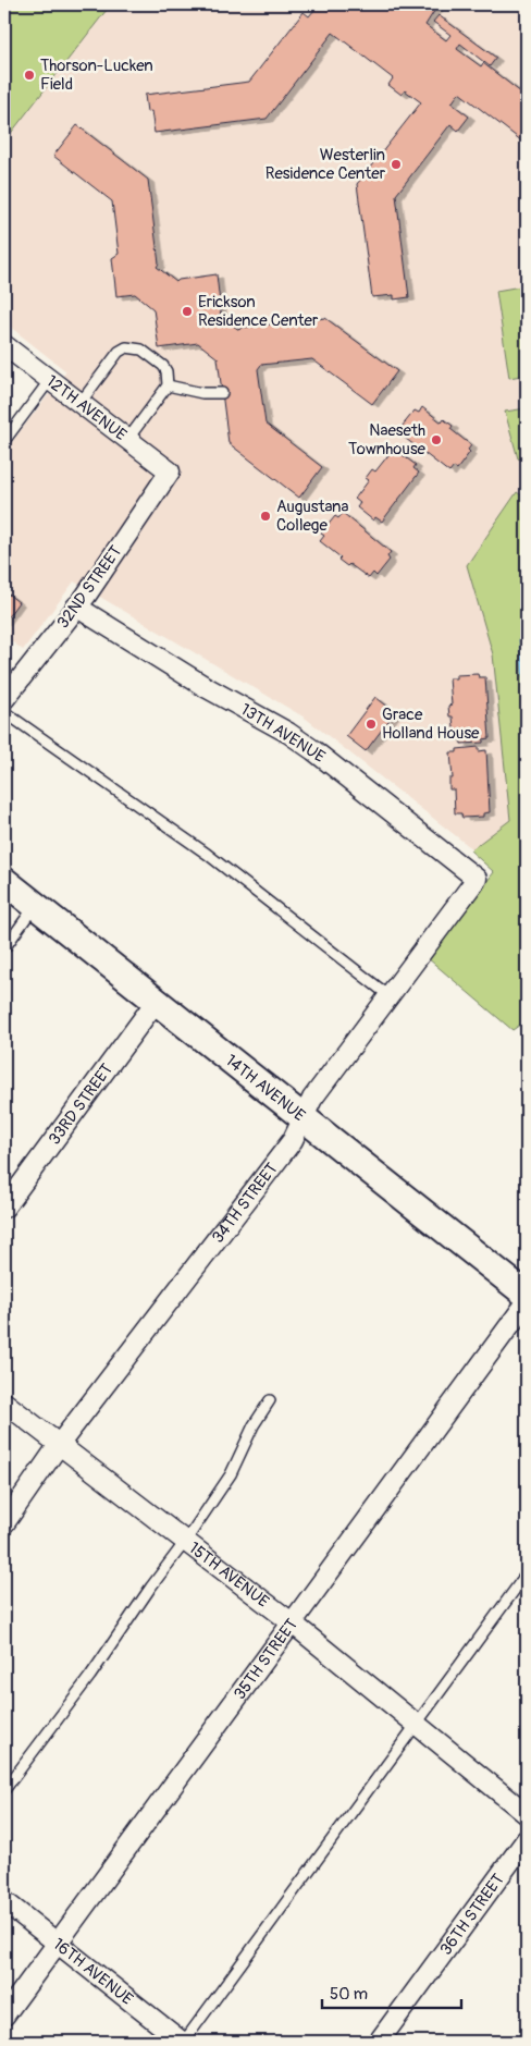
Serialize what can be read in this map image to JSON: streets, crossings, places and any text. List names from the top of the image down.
{
  "streets": {
    "street": [
      "12TH AVENUE",
      "32ND STREET",
      "13TH AVENUE",
      "14TH AVENUE",
      "33RD STREET",
      "34TH STREET",
      "15TH AVENUE",
      "35TH STREET",
      "36TH STREET",
      "16TH AVENUE"
    ]
  },
  "crossings": [
    ["12TH AVENUE", "32ND STREET"],
    ["32ND STREET", "13TH AVENUE"],
    ["13TH AVENUE", "34TH STREET"],
    ["14TH AVENUE", "33RD STREET"],
    ["14TH AVENUE", "34TH STREET"],
    ["34TH STREET", "15TH AVENUE"],
    ["15TH AVENUE", "35TH STREET"],
    ["35TH STREET", "16TH AVENUE"]
  ],
  "places": [
    "Thorson-Lucken Field",
    "Westerlin Residence Center",
    "Erickson Residence Center",
    "Naeseth Townhouse",
    "Augustana College",
    "Grace Holland House"
  ],
  "scale_bar": "50 m"
}
